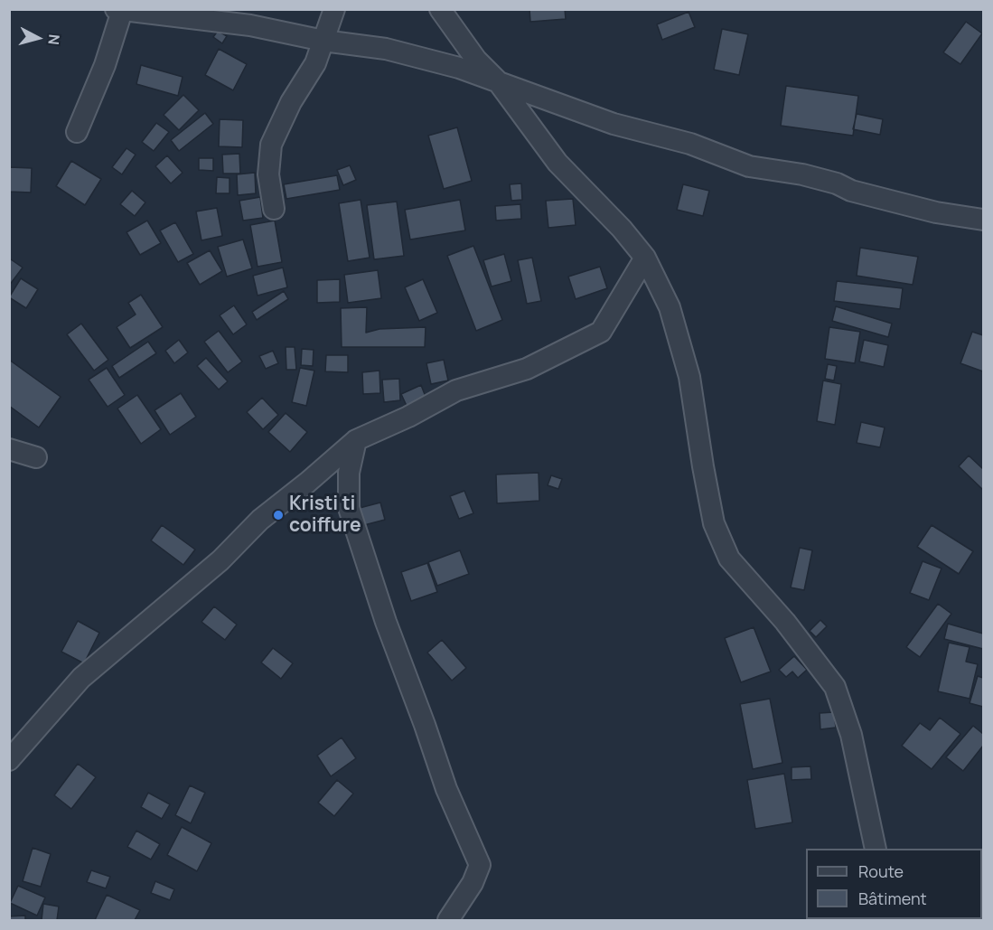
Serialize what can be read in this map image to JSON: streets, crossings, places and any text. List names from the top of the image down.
{
  "places": ["Kristi ti coiffure"],
  "legend": ["Route", "Bâtiment"],
  "north": "right"
}
